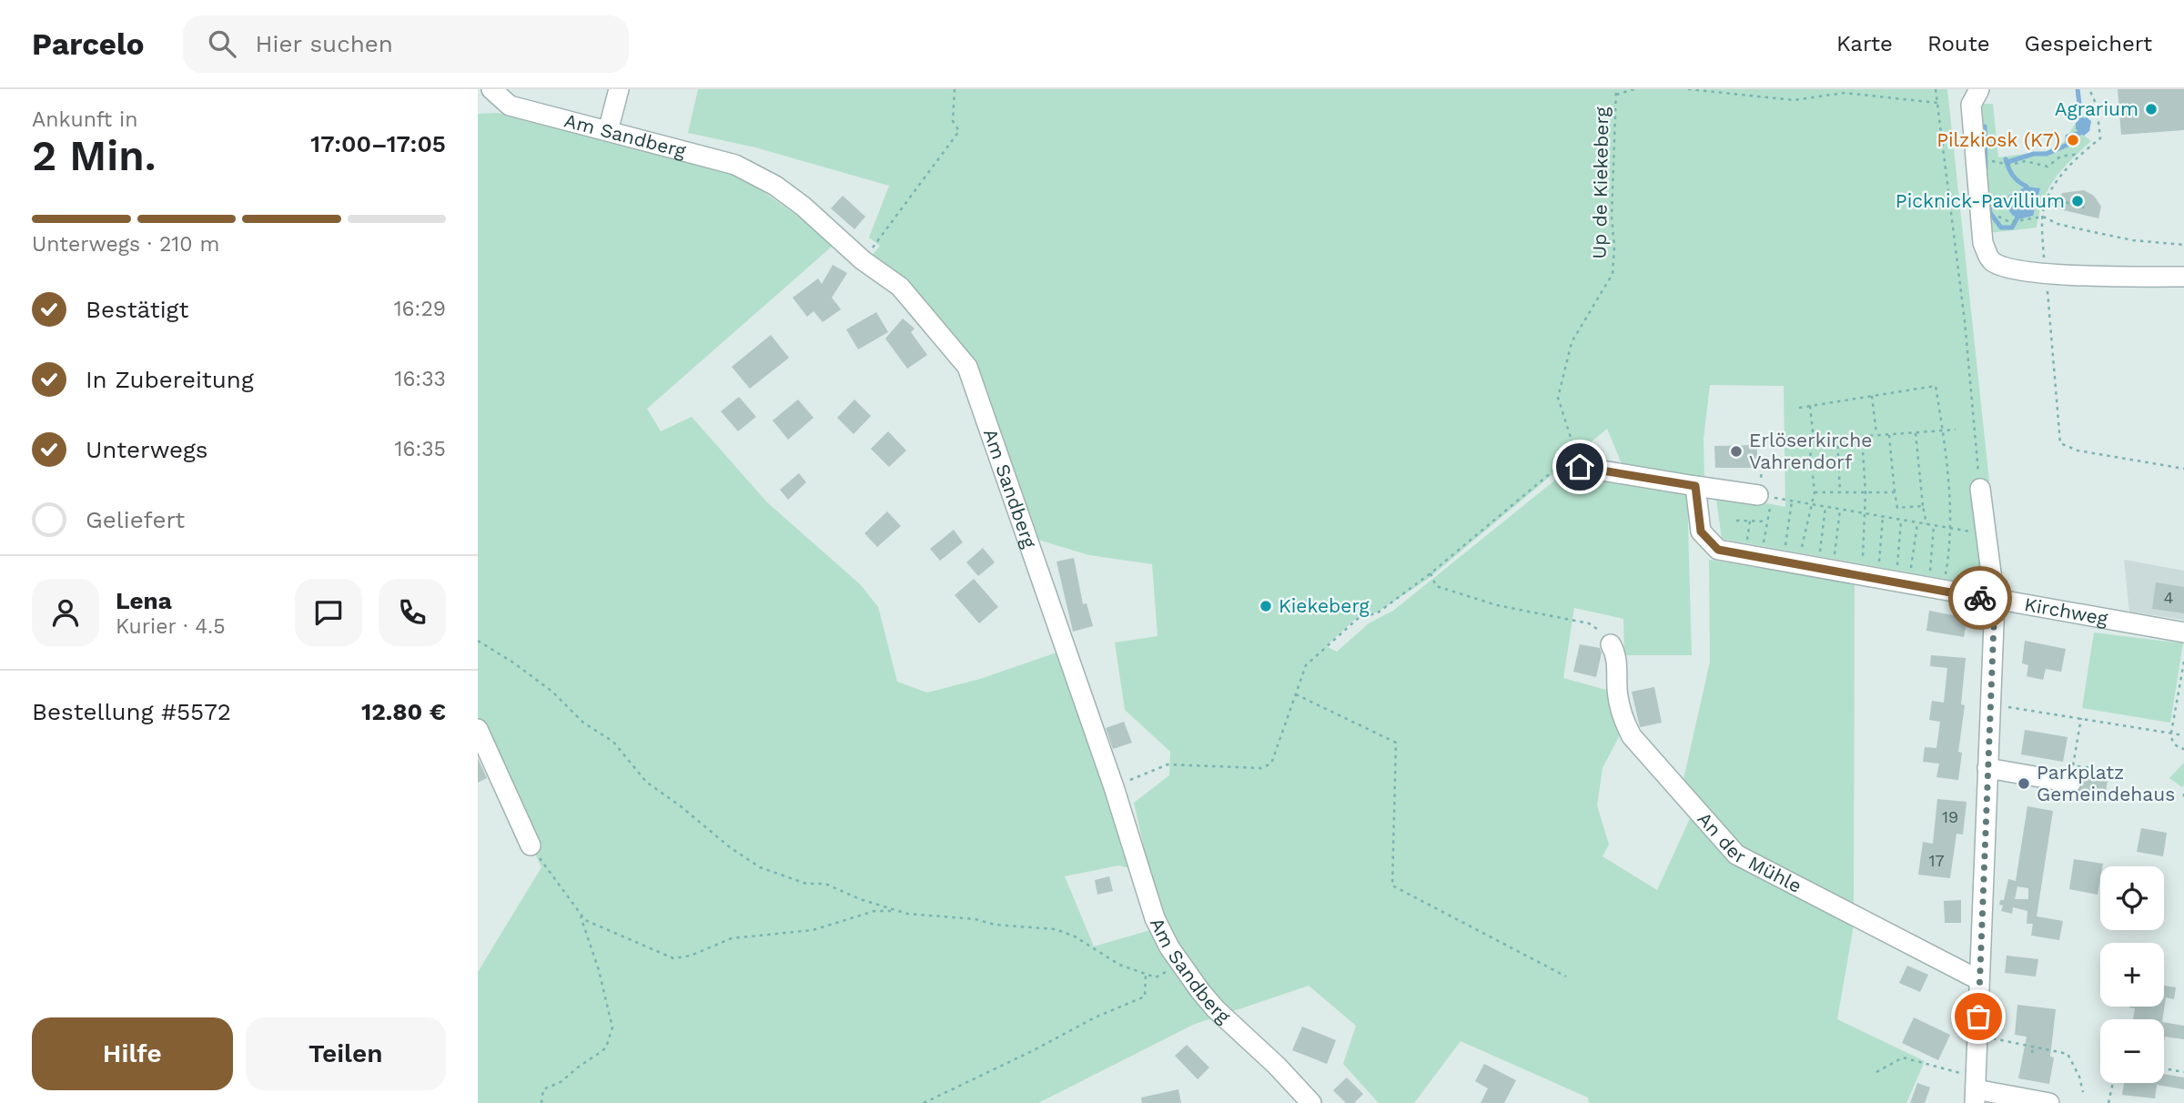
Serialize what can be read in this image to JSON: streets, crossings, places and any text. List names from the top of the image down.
{
  "streets": {
    "street": ["Am Sandberg", "Kirchweg", "An der Mühle"],
    "path": ["Up de Kiekeberg"]
  },
  "places": [
    "Agrarium",
    "Pilzkiosk (K7)",
    "Picknick-Pavillium",
    "Erlöserkirche Vahrendorf",
    "Kiekeberg",
    "Parkplatz Gemeindehaus"
  ],
  "house_numbers": ["4", "19", "17"],
  "page": {
    "header": "Parcelo",
    "search": "Hier suchen",
    "nav": ["Karte", "Route", "Gespeichert"],
    "heading": ["2 Min.", "Ankunft in", "17:00–17:05"],
    "panel": [
      "Lena",
      "Kurier · 4.5",
      "Bestellung #5572",
      "12.80 €"
    ],
    "bar": "Unterwegs · 210 m",
    "list": [
      ["Bestätigt", "16:29"],
      ["In Zubereitung", "16:33"],
      ["Unterwegs", "16:35"],
      "Geliefert"
    ],
    "map_buttons": ["+", "−"],
    "buttons": ["Hilfe", "Teilen"]
  }
}
